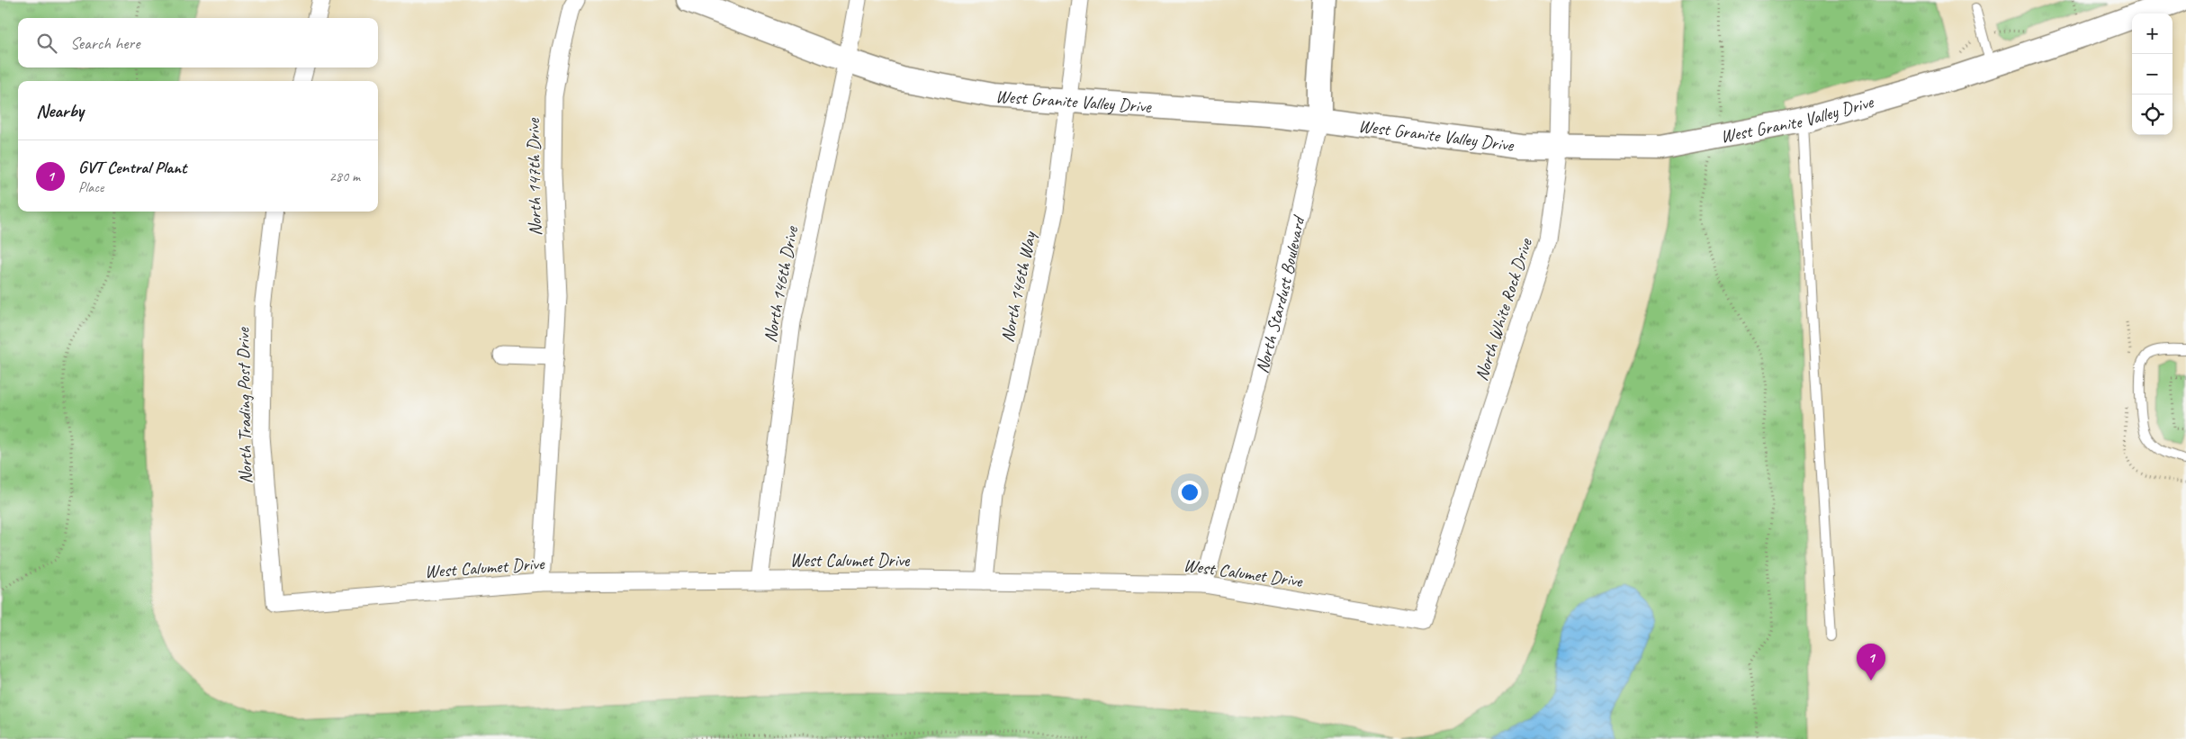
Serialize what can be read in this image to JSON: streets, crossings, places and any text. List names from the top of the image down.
{
  "streets": {
    "street": [
      "West Granite Valley Drive",
      "North 147th Drive",
      "North 146th Drive",
      "North 146th Way",
      "North Stardust Boulevard",
      "North White Rock Drive",
      "North Trading Post Drive",
      "West Calumet Drive"
    ]
  },
  "crossings": [
    ["West Granite Valley Drive", "North 146th Drive"],
    ["West Granite Valley Drive", "North 146th Way"],
    ["West Granite Valley Drive", "North Stardust Boulevard"],
    ["West Granite Valley Drive", "North White Rock Drive"],
    ["North 147th Drive", "West Calumet Drive"],
    ["North 146th Drive", "West Calumet Drive"],
    ["North 146th Way", "West Calumet Drive"],
    ["North Stardust Boulevard", "West Calumet Drive"],
    ["North White Rock Drive", "West Calumet Drive"],
    ["North Trading Post Drive", "West Calumet Drive"]
  ],
  "page": {
    "map_buttons": ["+", "−"],
    "search": "Search here",
    "heading": "Nearby",
    "list": [
      {
        "mark": "1",
        "name": "GVT Central Plant",
        "note": "Place",
        "value": "280 m"
      }
    ],
    "pins": "1"
  }
}
